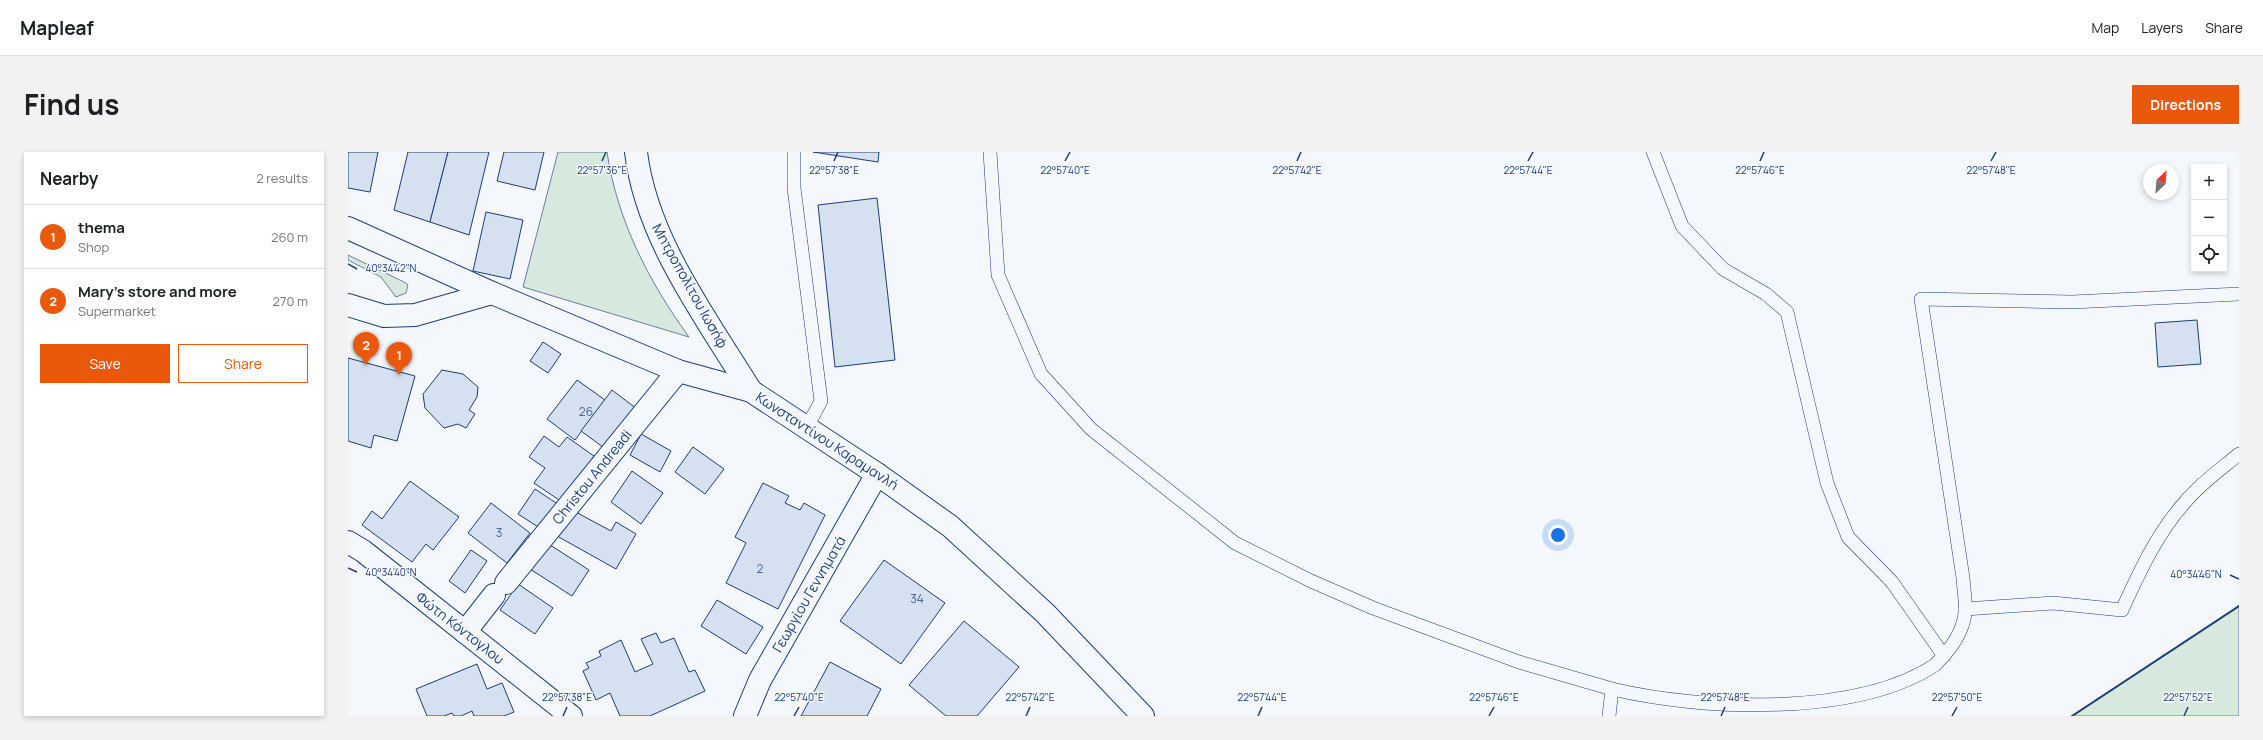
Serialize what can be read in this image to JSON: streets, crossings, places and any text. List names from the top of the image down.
{
  "streets": {
    "main road": [
      "Μητροπολίτου Ιωσήφ",
      "Κωνσταντίνου Καραμανλή",
      "Christou Andreadi",
      "Γεωργίου Γεννηματά",
      "Φώτη Κόντογλου"
    ]
  },
  "crossings": [
    ["Μητροπολίτου Ιωσήφ", "Κωνσταντίνου Καραμανλή"],
    ["Κωνσταντίνου Καραμανλή", "Christou Andreadi"],
    ["Κωνσταντίνου Καραμανλή", "Γεωργίου Γεννηματά"],
    ["Christou Andreadi", "Φώτη Κόντογλου"]
  ],
  "house_numbers": [
    "26",
    "3",
    "2",
    "34"
  ],
  "north": "top right",
  "page": {
    "header": "Mapleaf",
    "nav": ["Map", "Layers", "Share"],
    "title": "Find us",
    "buttons": [
      "Directions",
      ["Save", "Share"]
    ],
    "heading": ["Nearby", "2 results"],
    "map_buttons": ["+", "−"],
    "list": [
      {
        "mark": "1",
        "name": "thema",
        "note": "Shop",
        "value": "260 m"
      },
      {
        "mark": "2",
        "name": "Mary's store and more",
        "note": "Supermarket",
        "value": "270 m"
      }
    ],
    "pins": ["2", "1"]
  },
  "coordinates": [
    "22°57'36\"E",
    "22°57'38\"E",
    "22°57'40\"E",
    "22°57'42\"E",
    "22°57'46\"E",
    "22°57'44\"E",
    "22°57'48\"E",
    "40°34'42\"N",
    "40°34'40\"N",
    "40°34'46\"N",
    "22°57'50\"E",
    "22°57'52\"E"
  ]
}
